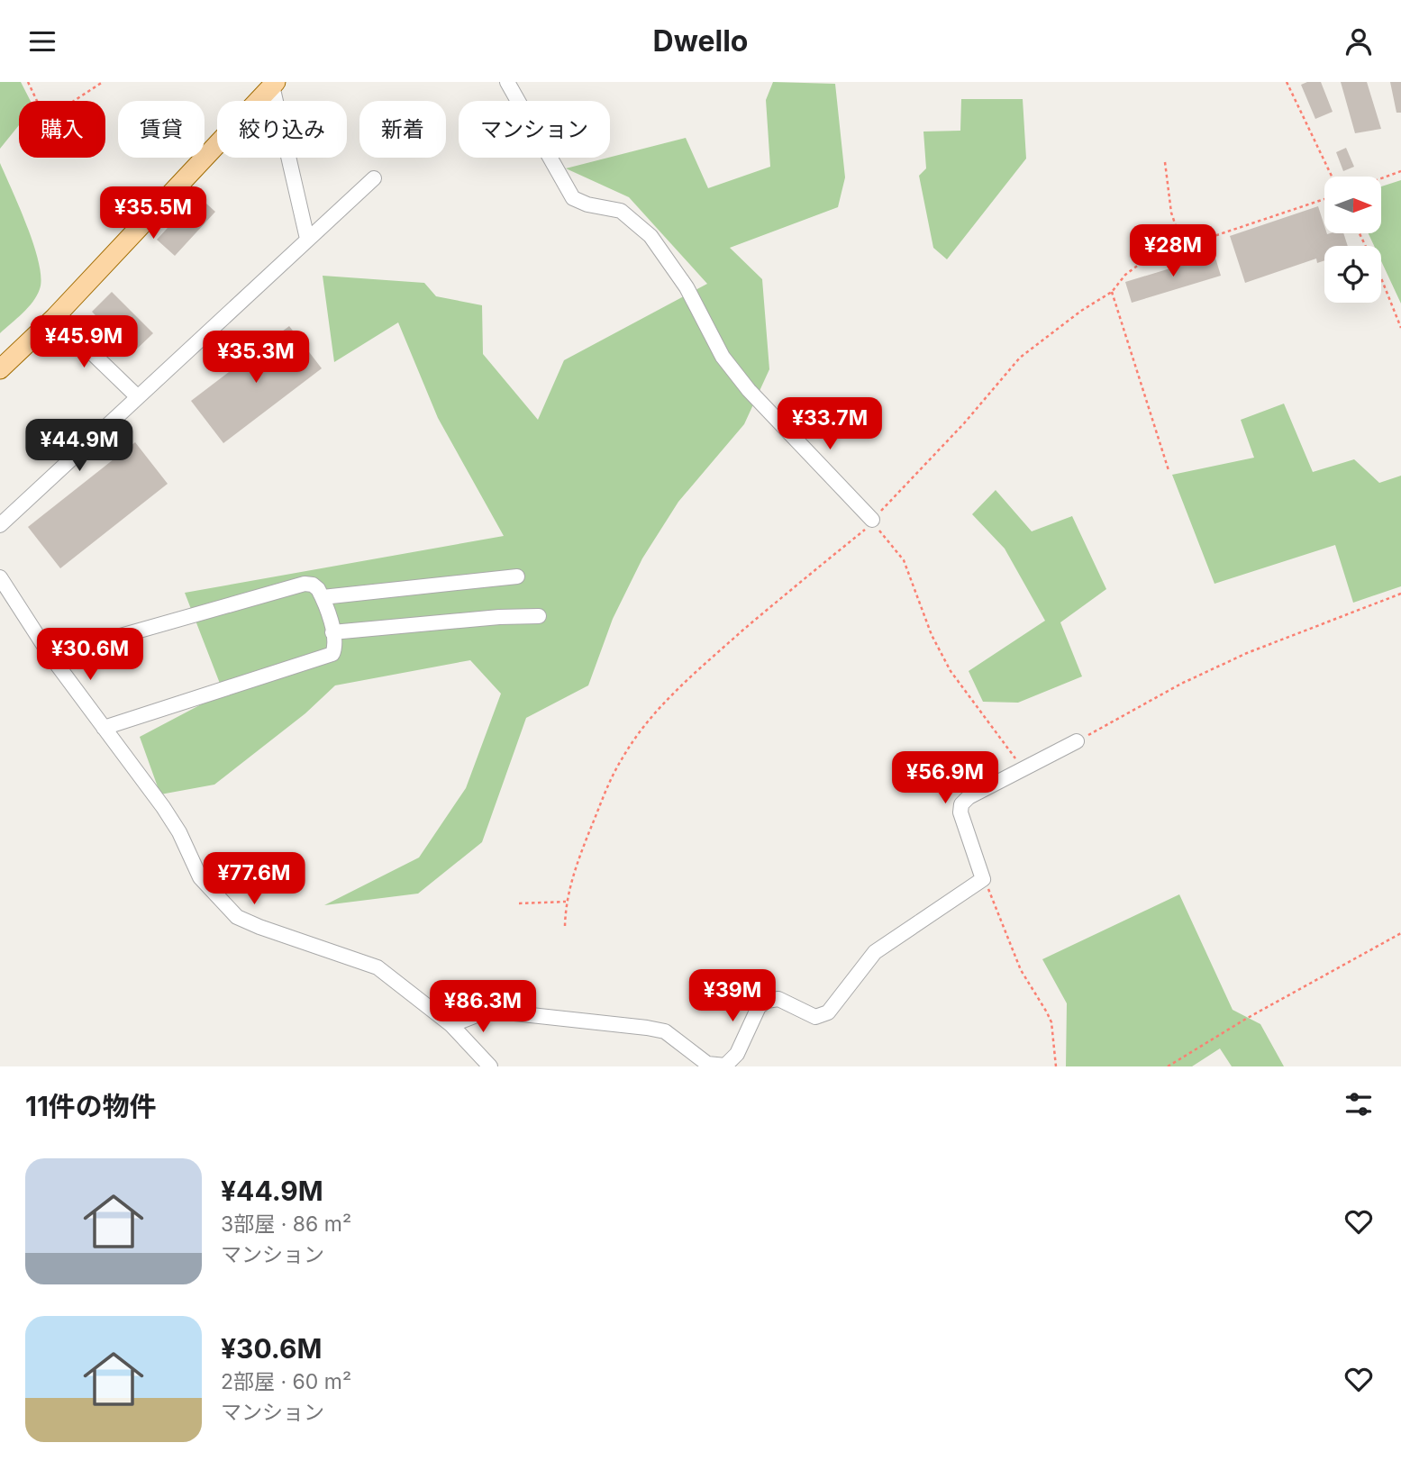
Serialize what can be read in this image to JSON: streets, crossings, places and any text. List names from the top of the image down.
{
  "north": "right",
  "page": {
    "header": "Dwello",
    "chip": [
      "購入",
      "賃貸",
      "絞り込み",
      "新着",
      "マンション"
    ],
    "price": [
      "¥35.5M",
      "¥28M",
      "¥45.9M",
      "¥35.3M",
      "¥33.7M",
      "¥44.9M",
      "¥30.6M",
      "¥56.9M",
      "¥77.6M",
      "¥39M",
      "¥86.3M"
    ],
    "heading": "11件の物件",
    "list": [
      {
        "name": "¥44.9M",
        "note": "3部屋 · 86 m² · マンション"
      },
      {
        "name": "¥30.6M",
        "note": "2部屋 · 60 m² · マンション"
      }
    ]
  }
}
